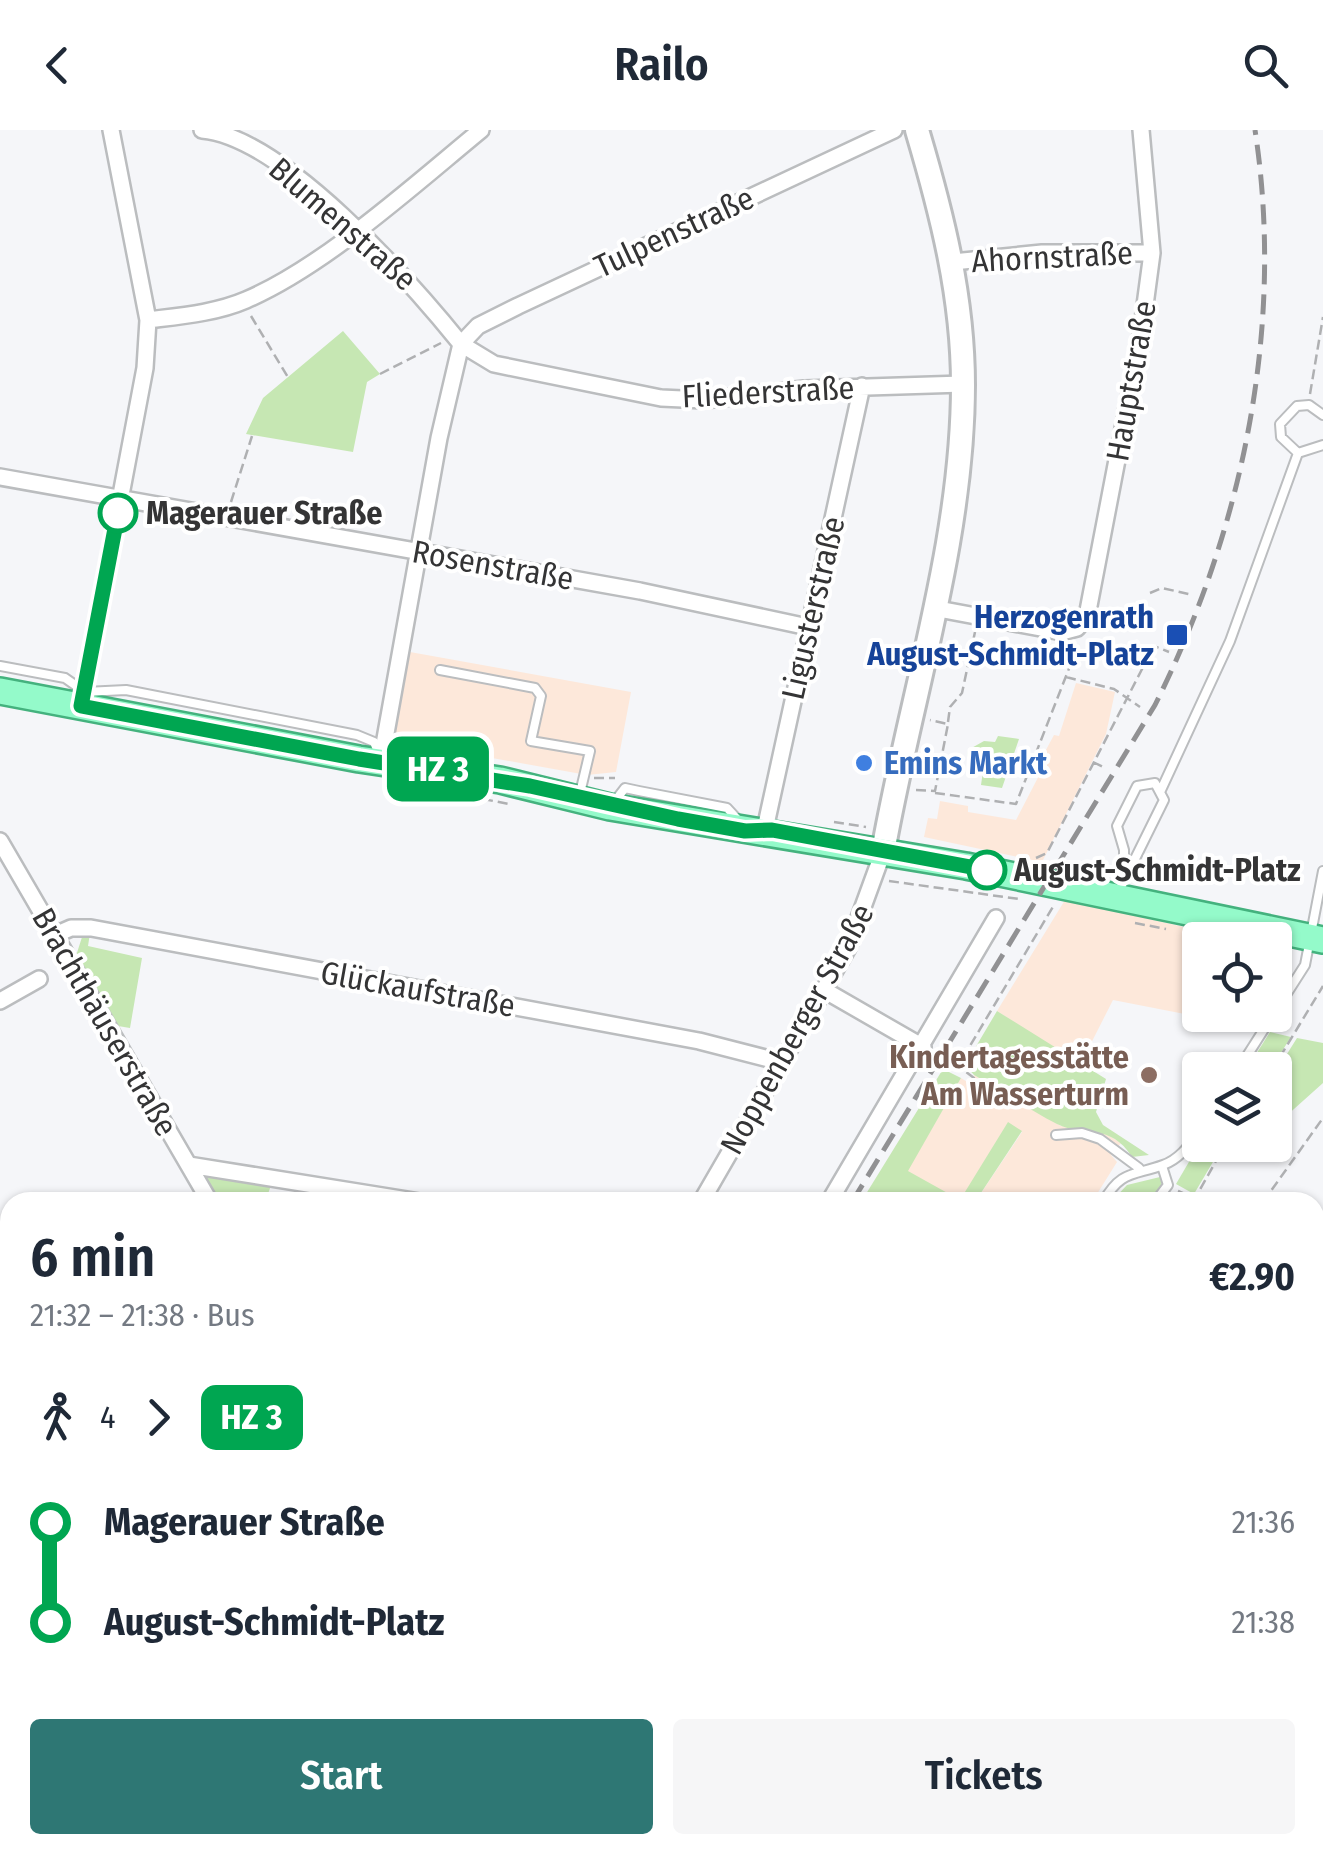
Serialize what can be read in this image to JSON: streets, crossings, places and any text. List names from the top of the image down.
{
  "streets": {
    "street": [
      "Blumenstraße",
      "Tulpenstraße",
      "Ahornstraße",
      "Hauptstraße",
      "Fliederstraße",
      "Rosenstraße",
      "Ligusterstraße",
      "Glückaufstraße",
      "Brachthäuserstraße",
      "Noppenberger Straße"
    ]
  },
  "crossings": [
    ["Blumenstraße", "Tulpenstraße"],
    ["Blumenstraße", "Fliederstraße"],
    ["Tulpenstraße", "Fliederstraße"],
    ["Ahornstraße", "Hauptstraße"],
    ["Fliederstraße", "Ligusterstraße"],
    ["Rosenstraße", "Ligusterstraße"],
    ["Glückaufstraße", "Brachthäuserstraße"],
    ["Glückaufstraße", "Noppenberger Straße"]
  ],
  "places": {
    "other": [
      "Magerauer Straße",
      "Emins Markt",
      "August-Schmidt-Platz",
      "Kindertagesstätte Am Wasserturm"
    ],
    "transit": ["Herzogenrath August-Schmidt-Platz"]
  },
  "page": {
    "header": "Railo",
    "on_map": "HZ 3",
    "heading": ["6 min", "21:32 – 21:38 · Bus", "€2.90"],
    "legs": ["4", "HZ 3"],
    "list": [
      {
        "name": "Magerauer Straße",
        "value": "21:36"
      },
      {
        "name": "August-Schmidt-Platz",
        "value": "21:38"
      }
    ],
    "buttons": ["Start", "Tickets"]
  }
}
